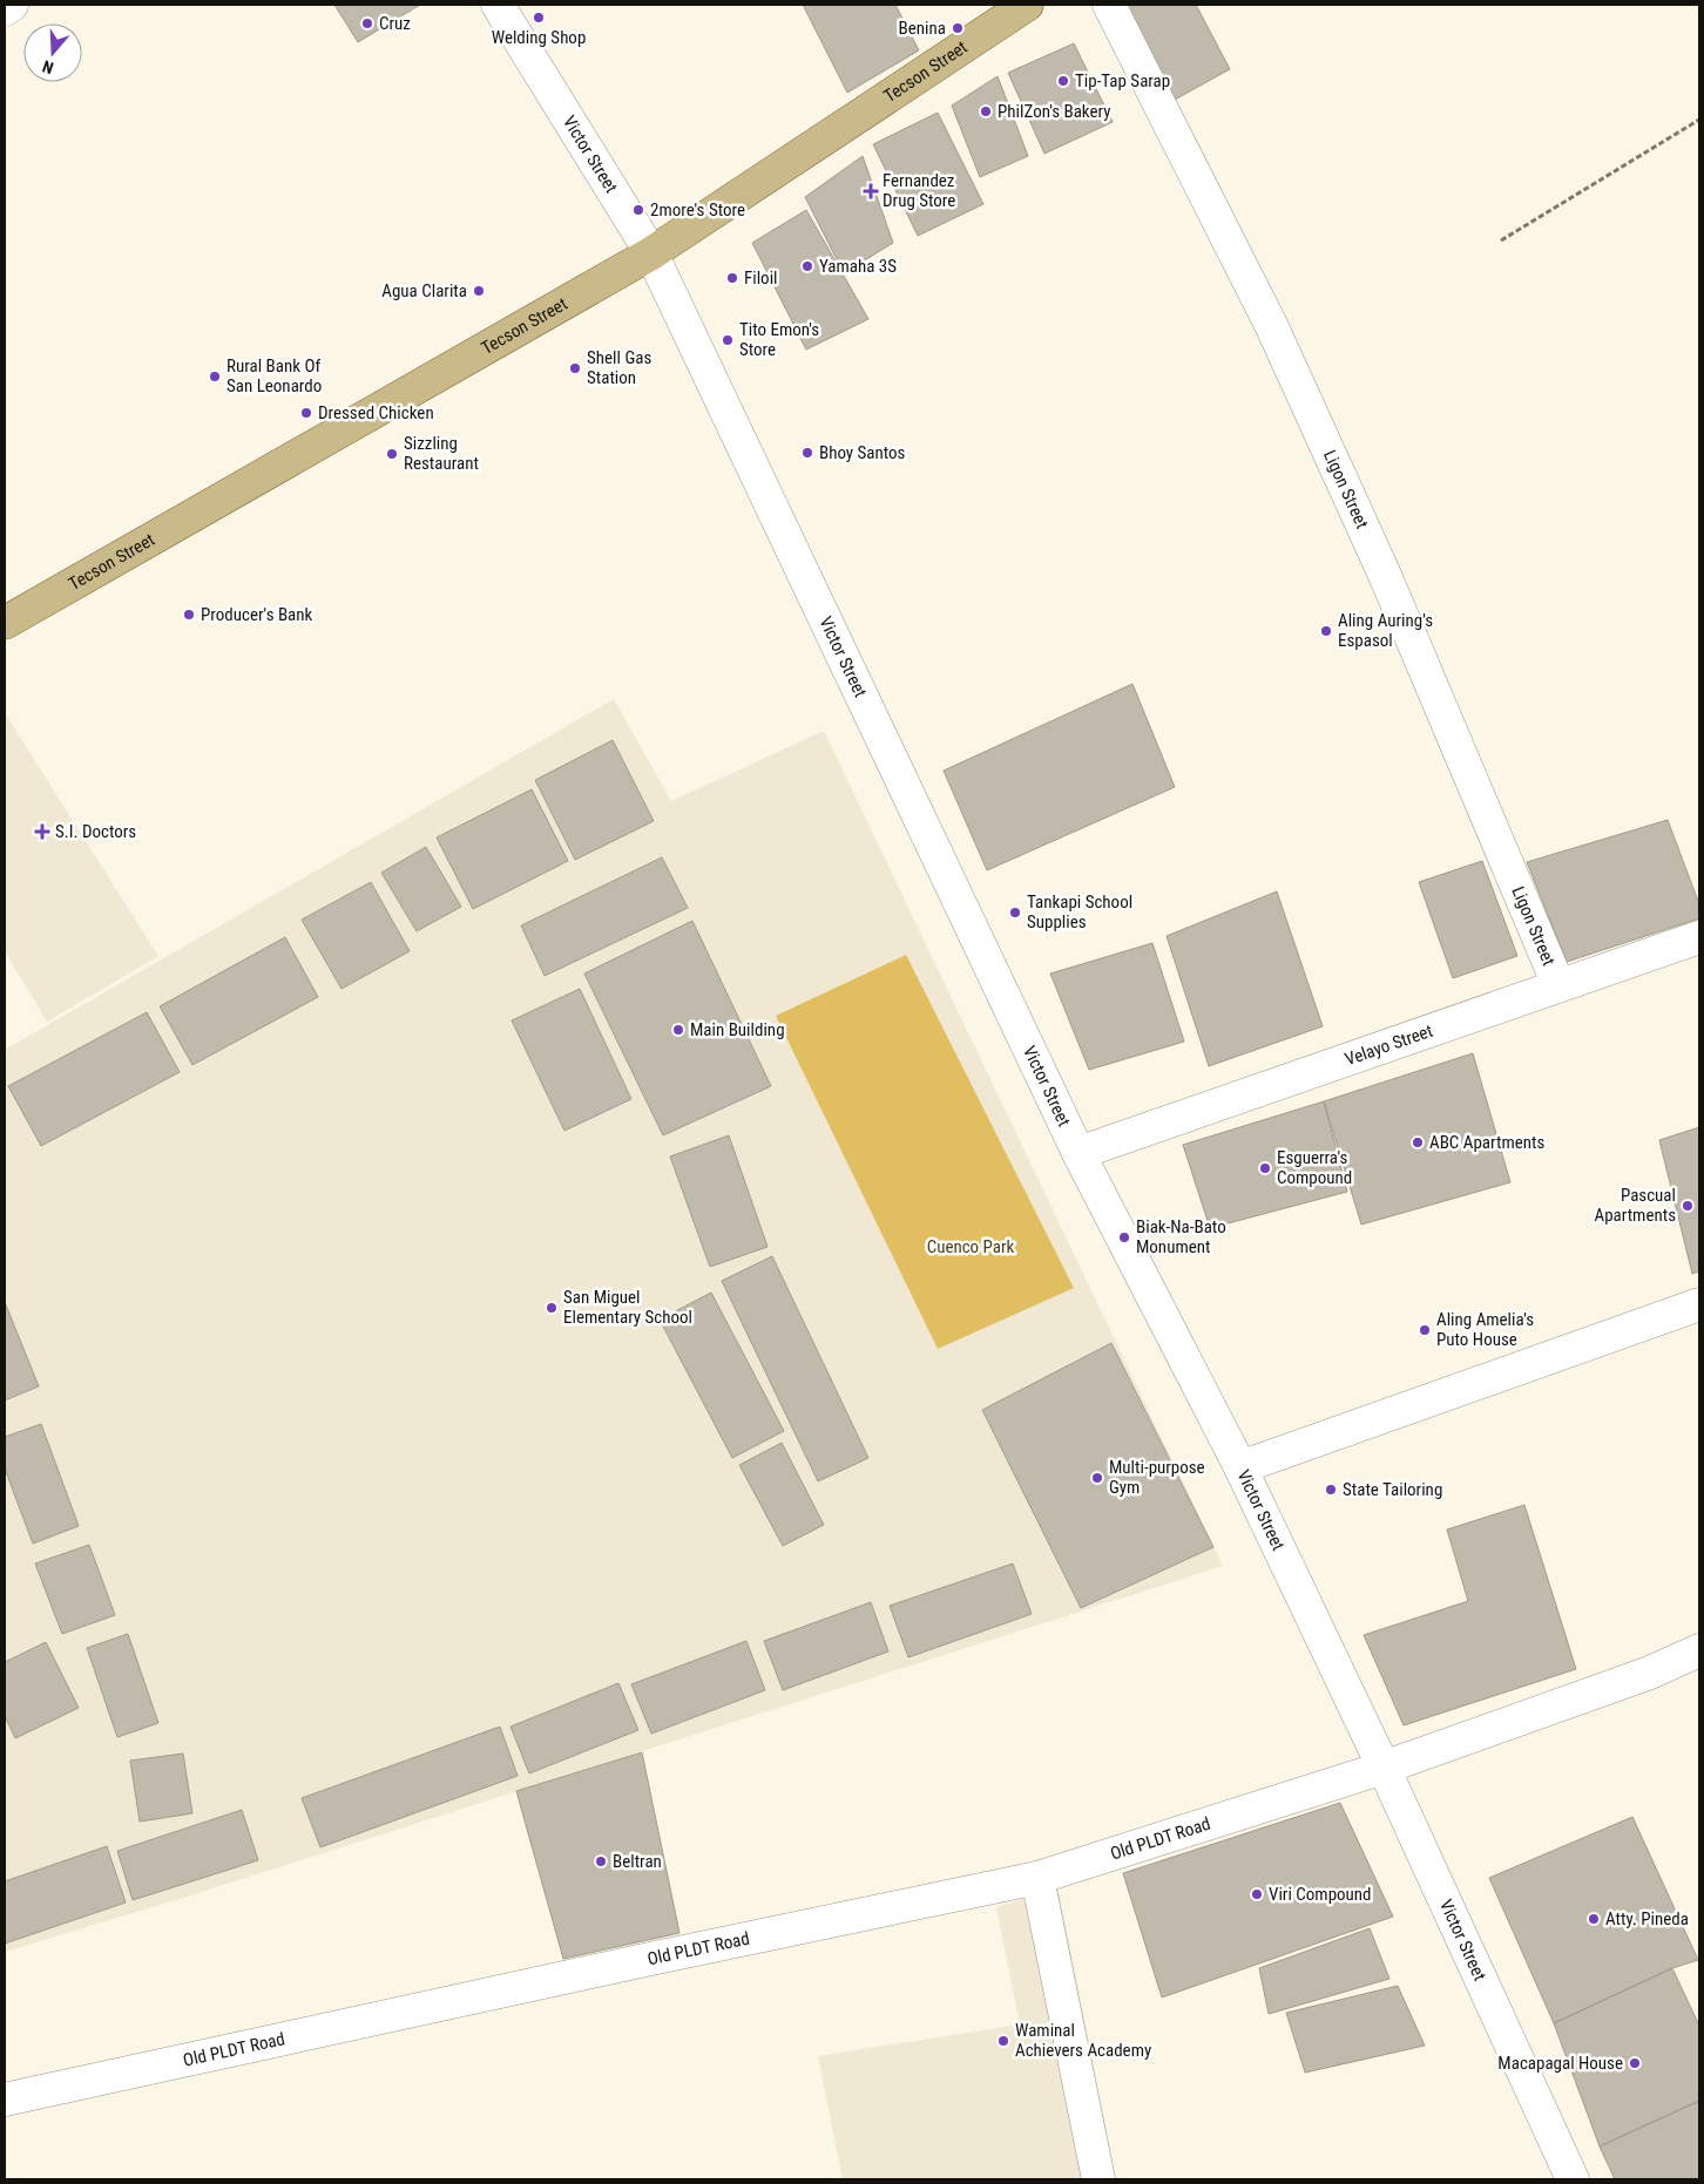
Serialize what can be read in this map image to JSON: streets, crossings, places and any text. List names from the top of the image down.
{
  "streets": {
    "main road": ["Tecson Street"],
    "street": [
      "Victor Street",
      "Ligon Street",
      "Velayo Street",
      "Old PLDT Road"
    ]
  },
  "crossings": [
    ["Tecson Street", "Victor Street"],
    ["Victor Street", "Velayo Street"],
    ["Victor Street", "Old PLDT Road"],
    ["Ligon Street", "Velayo Street"]
  ],
  "parks": ["Cuenco Park"],
  "places": {
    "other": [
      "Welding Shop",
      "Cruz",
      "Benina",
      "Tip-Tap Sarap",
      "PhilZon's Bakery",
      "2more's Store",
      "Yamaha 3S",
      "Filoil",
      "Agua Clarita",
      "Tito Emon's Store",
      "Shell Gas Station",
      "Rural Bank Of San Leonardo",
      "Dressed Chicken",
      "Bhoy Santos",
      "Sizzling Restaurant",
      "Producer's Bank",
      "Aling Auring's Espasol",
      "Tankapi School Supplies",
      "Main Building",
      "ABC Apartments",
      "Esguerra's Compound",
      "Pascual Apartments",
      "Biak-Na-Bato Monument",
      "San Miguel Elementary School",
      "Aling Amelia's Puto House",
      "Multi-purpose Gym",
      "State Tailoring",
      "Beltran",
      "Viri Compound",
      "Atty. Pineda",
      "Waminal Achievers Academy",
      "Macapagal House"
    ],
    "health": ["Fernandez Drug Store", "S.I. Doctors"]
  },
  "north": "bottom"
}
